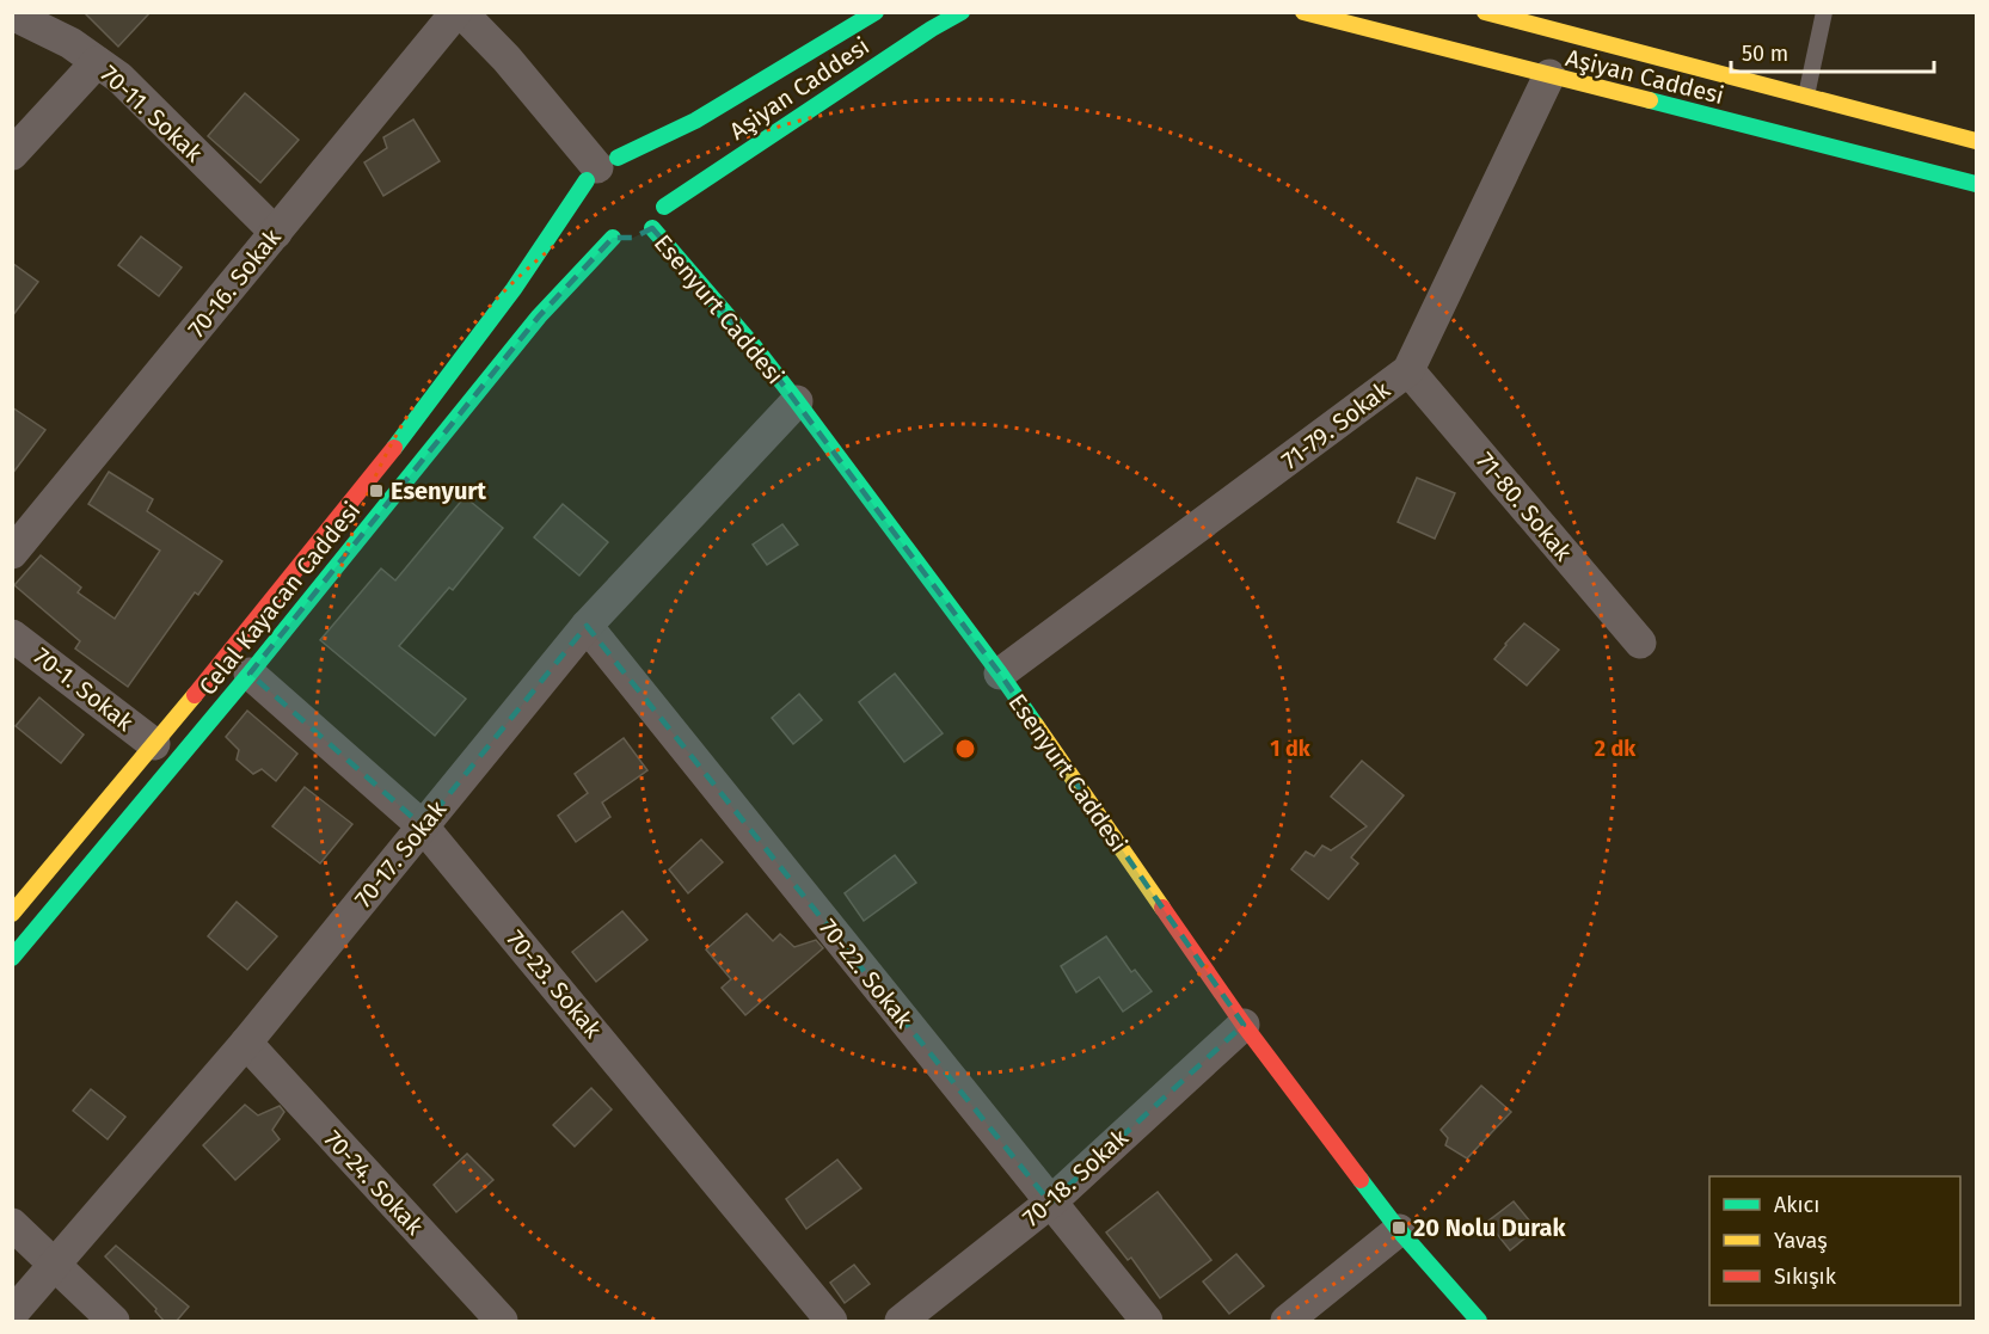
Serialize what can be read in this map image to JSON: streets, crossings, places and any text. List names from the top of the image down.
{
  "streets": {
    "street": [
      "Aşiyan Caddesi",
      "70-11. Sokak",
      "70-16. Sokak",
      "Esenyurt Caddesi",
      "71-79. Sokak",
      "71-80. Sokak",
      "Celal Kayacan Caddesi",
      "70-1. Sokak",
      "70-17. Sokak",
      "70-22. Sokak",
      "70-23. Sokak",
      "70-18. Sokak",
      "70-24. Sokak"
    ]
  },
  "crossings": [
    ["Aşiyan Caddesi", "Esenyurt Caddesi"],
    ["Aşiyan Caddesi", "71-79. Sokak"],
    ["Aşiyan Caddesi", "Celal Kayacan Caddesi"],
    ["70-11. Sokak", "70-16. Sokak"],
    ["Esenyurt Caddesi", "71-79. Sokak"],
    ["Esenyurt Caddesi", "70-17. Sokak"],
    ["Esenyurt Caddesi", "70-18. Sokak"],
    ["71-79. Sokak", "71-80. Sokak"],
    ["Celal Kayacan Caddesi", "70-1. Sokak"],
    ["Celal Kayacan Caddesi", "70-23. Sokak"],
    ["70-17. Sokak", "70-22. Sokak"],
    ["70-17. Sokak", "70-23. Sokak"],
    ["70-17. Sokak", "70-24. Sokak"],
    ["70-22. Sokak", "70-18. Sokak"]
  ],
  "places": {
    "transit": ["Esenyurt", "20 Nolu Durak"]
  },
  "legend": ["Akıcı", "Yavaş", "Sıkışık"],
  "scale_bar": "50 m",
  "rings": ["1 dk", "2 dk"]
}
